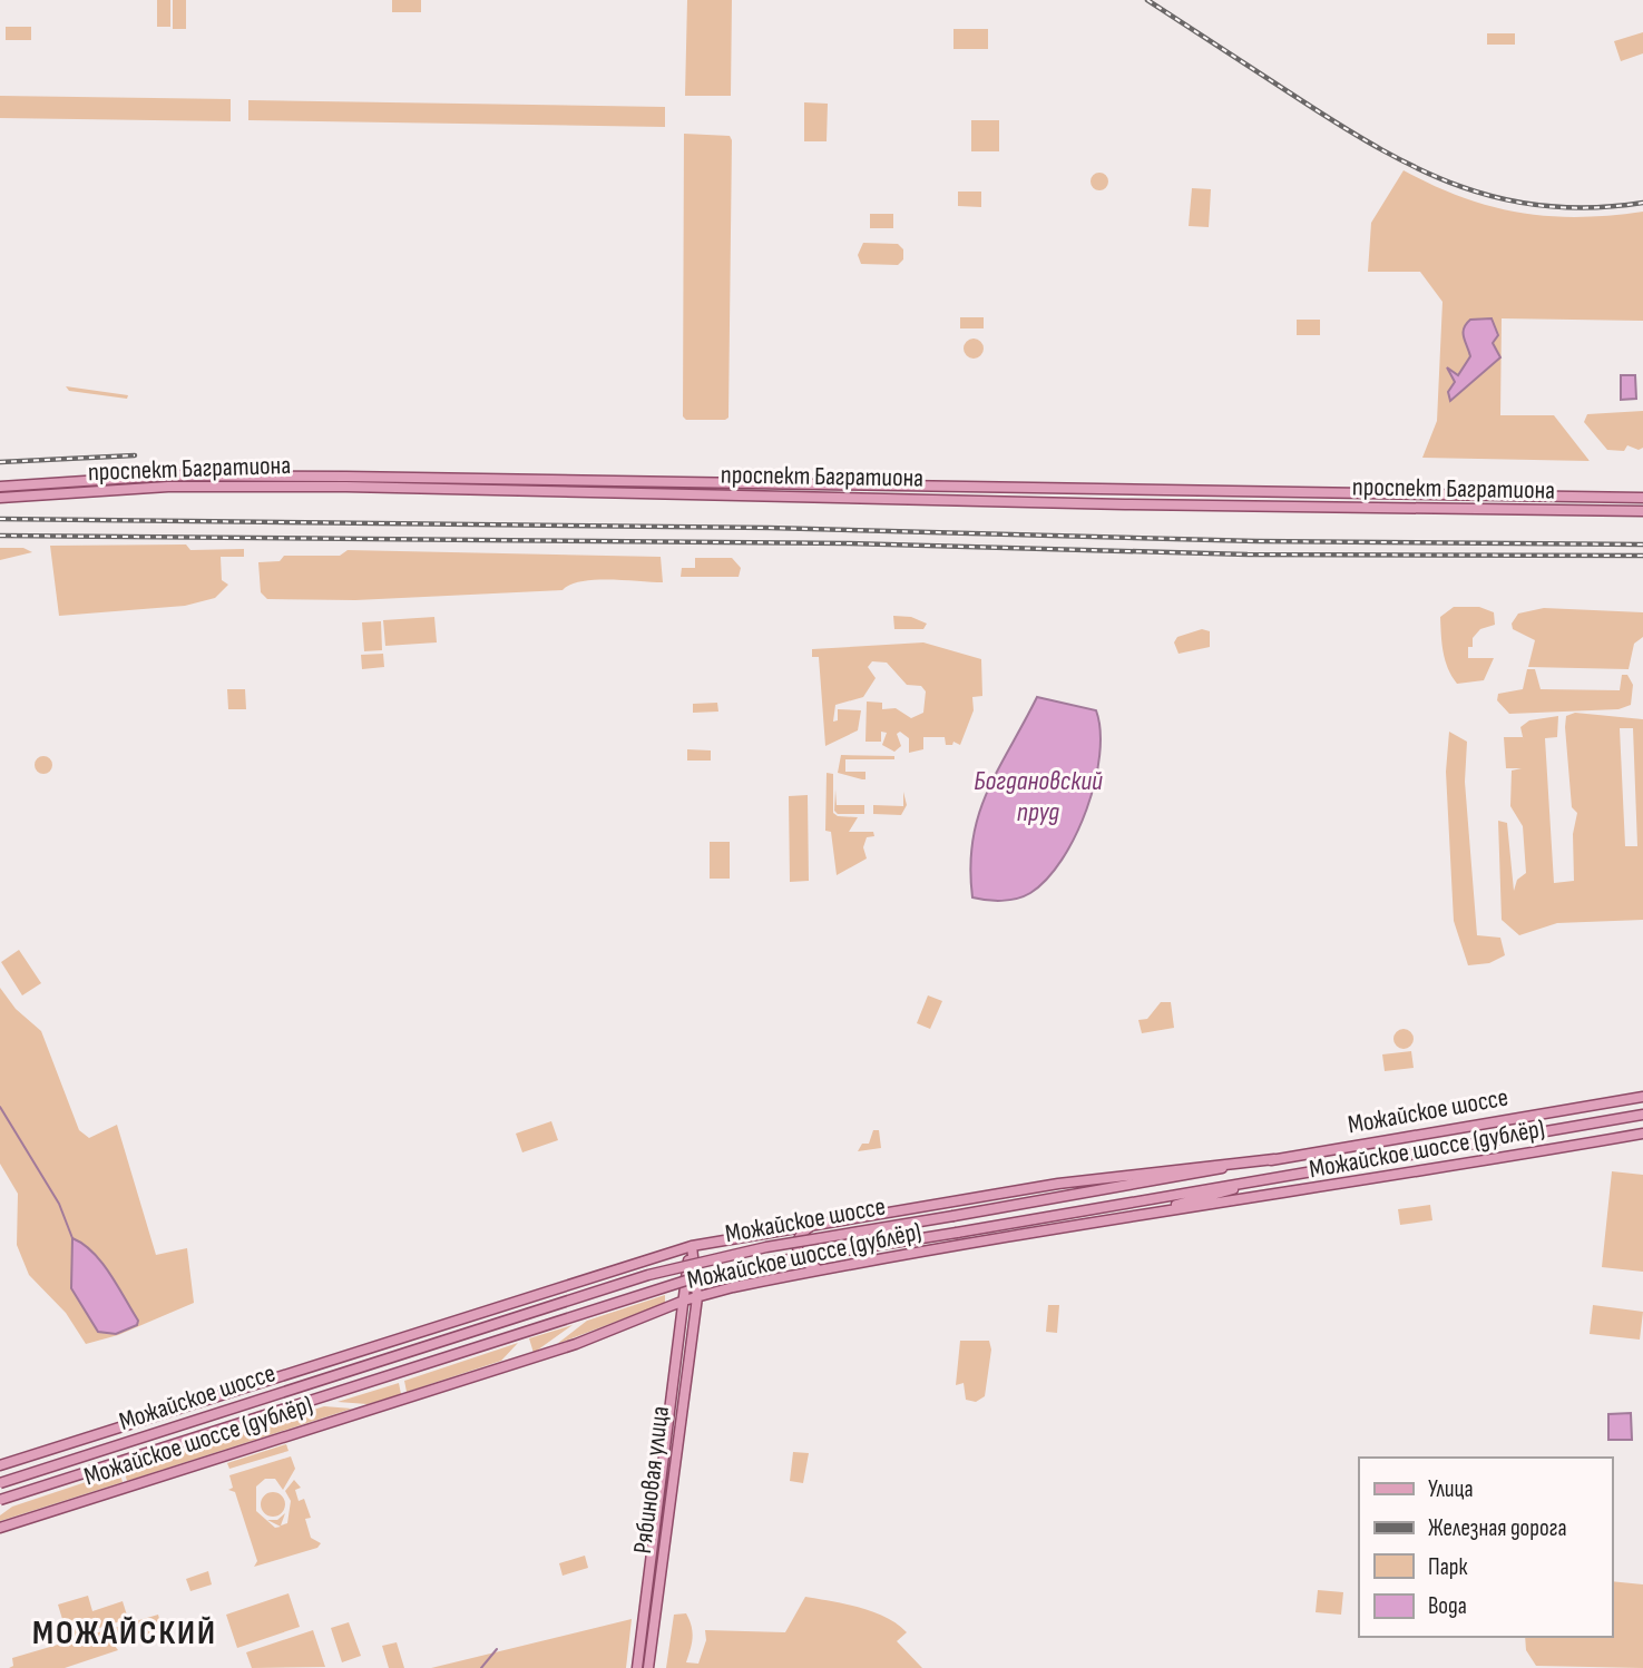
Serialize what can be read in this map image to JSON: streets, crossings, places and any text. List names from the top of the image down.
{
  "streets": {
    "main road": [
      "проспект Багратиона",
      "Можайское шоссе",
      "Можайское шоссе (дублёр)",
      "Рябиновая улица"
    ]
  },
  "crossings": [
    ["Можайское шоссе", "Можайское шоссе (дублёр)"],
    ["Можайское шоссе (дублёр)", "Рябиновая улица"]
  ],
  "districts": ["МОЖАЙСКИЙ"],
  "water": ["Богдановский пруд"],
  "legend": [
    "Улица",
    "Железная дорога",
    "Парк",
    "Вода"
  ]
}
